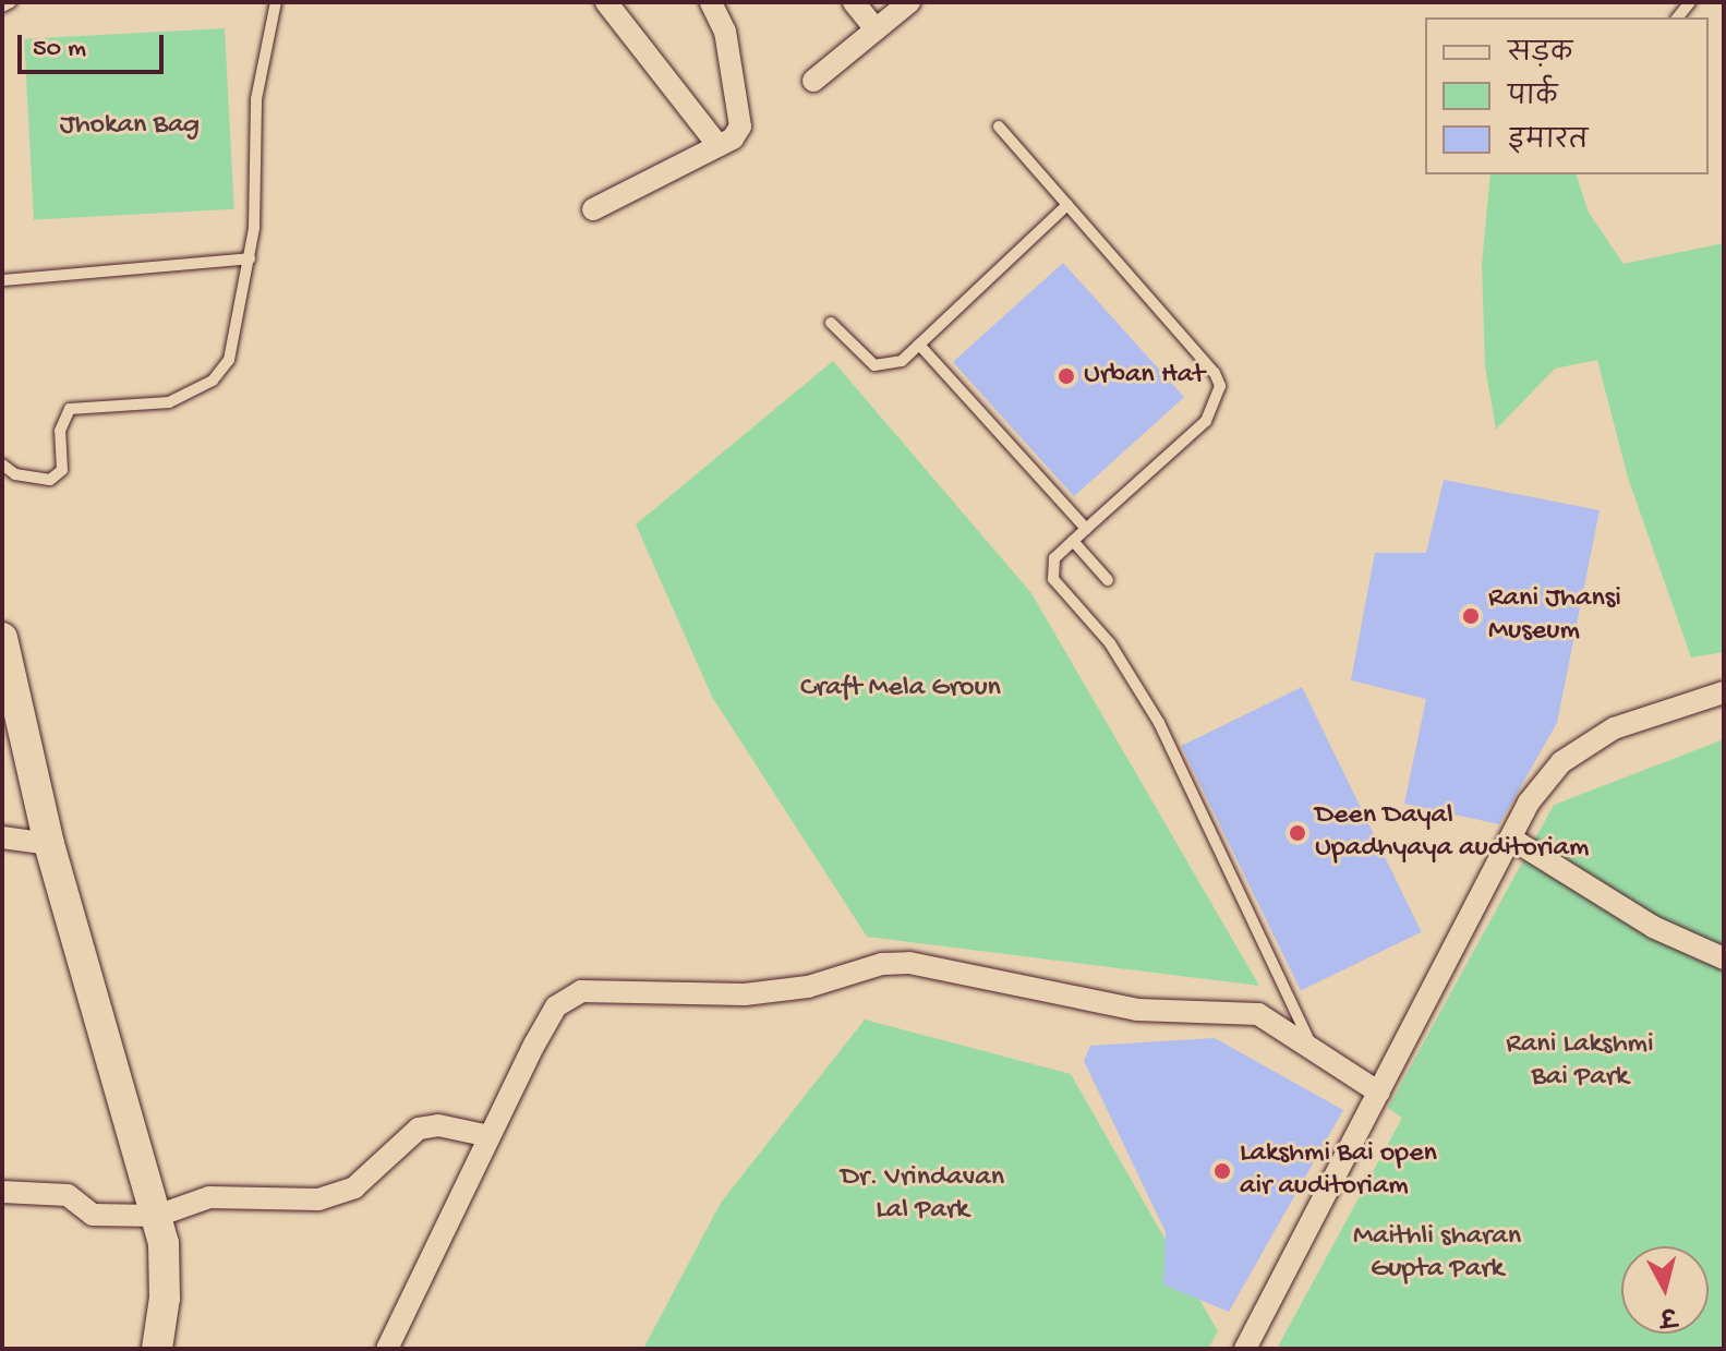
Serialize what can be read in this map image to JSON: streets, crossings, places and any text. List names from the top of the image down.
{
  "parks": [
    "Jhokan Bag",
    "Craft Mela Groun",
    "Rani Lakshmi Bai Park",
    "Dr. Vrindavan Lal Park",
    "Maithli sharan Gupta Park"
  ],
  "places": [
    "Urban Hat",
    "Rani Jhansi Museum",
    "Deen Dayal Upadhyaya auditoriam",
    "Lakshmi Bai open air auditoriam"
  ],
  "legend": ["सड़क", "पार्क", "इमारत"],
  "scale_bar": "50 m",
  "north": "bottom"
}
